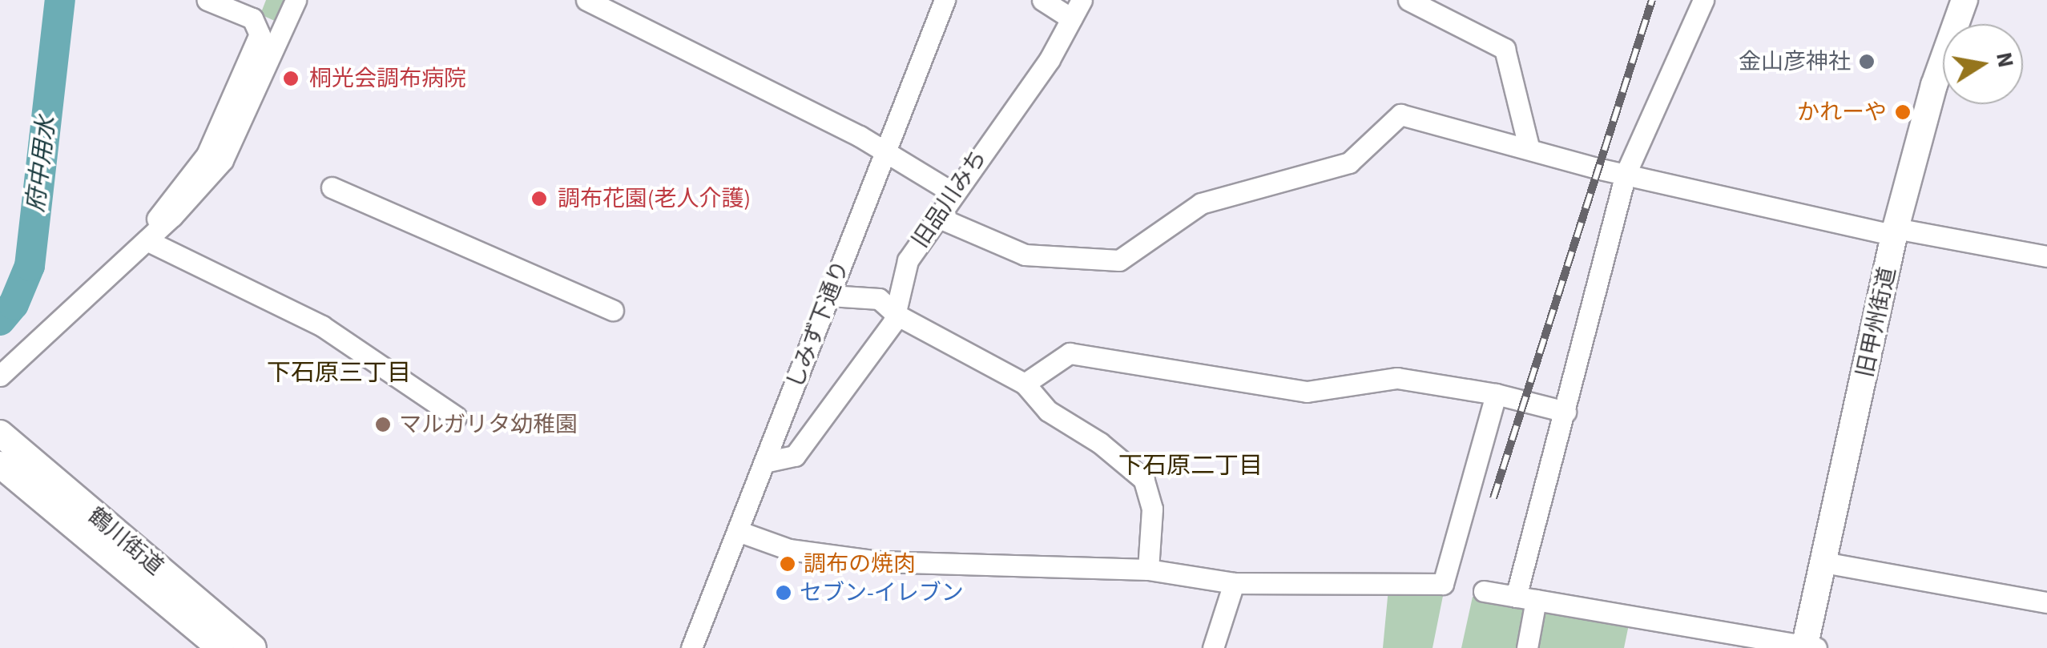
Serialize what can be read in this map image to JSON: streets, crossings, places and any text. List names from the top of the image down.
{
  "streets": {
    "main road": ["旧甲州街道", "鶴川街道"],
    "street": ["旧品川みち", "しみず下通り"]
  },
  "crossings": [
    ["旧品川みち", "しみず下通り"]
  ],
  "districts": ["下石原三丁目", "下石原二丁目"],
  "water": ["府中用水"],
  "places": [
    "金山彦神社",
    "桐光会調布病院",
    "かれーや",
    "調布花園(老人介護)",
    "マルガリタ幼稚園",
    "調布の焼肉",
    "セブン-イレブン"
  ],
  "north": "right"
}
